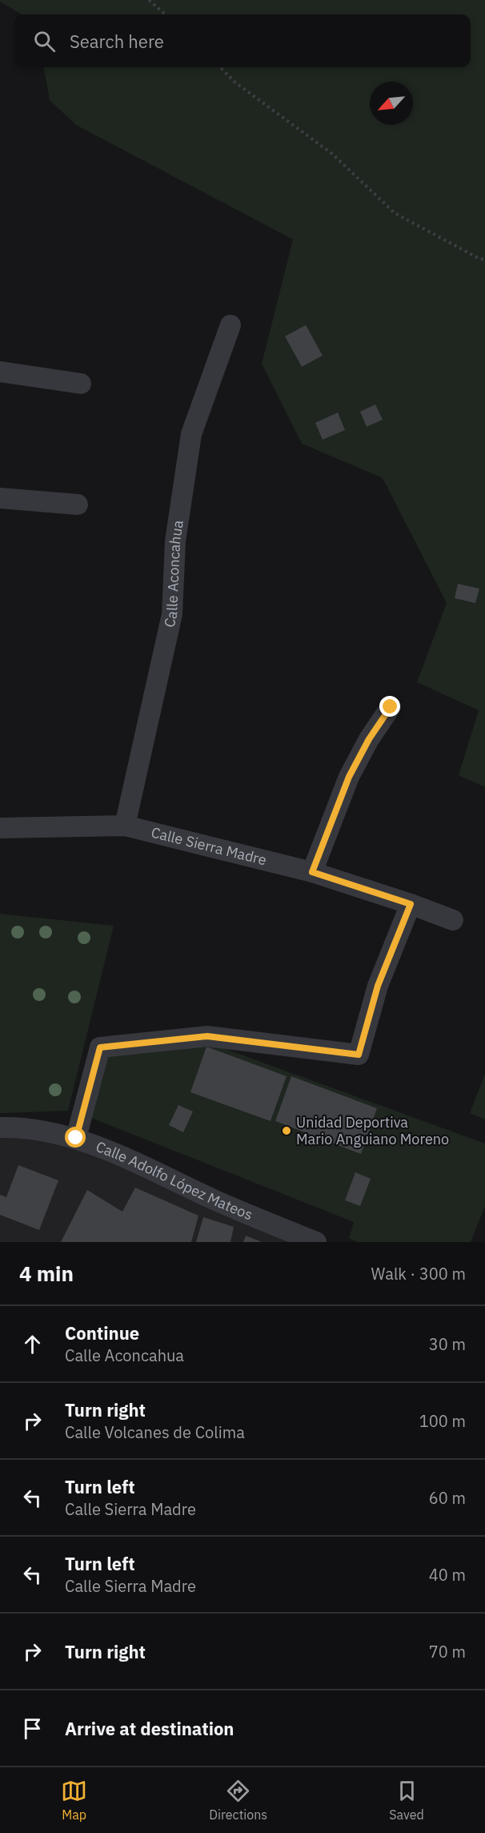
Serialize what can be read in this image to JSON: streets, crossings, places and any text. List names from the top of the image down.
{
  "streets": {
    "street": ["Calle Aconcahua", "Calle Sierra Madre", "Calle Adolfo López Mateos"]
  },
  "crossings": [
    ["Calle Aconcahua", "Calle Sierra Madre"]
  ],
  "places": ["Unidad Deportiva Mario Anguiano Moreno"],
  "north": "bottom left",
  "page": {
    "search": "Search here",
    "heading": ["4 min", "Walk · 300 m"],
    "list": [
      ["Continue", "Calle Aconcahua", "30 m"],
      ["Turn right", "Calle Volcanes de Colima", "100 m"],
      ["Turn left", "Calle Sierra Madre", "60 m"],
      ["Turn left", "Calle Sierra Madre", "40 m"],
      ["Turn right", "70 m"],
      "Arrive at destination"
    ],
    "nav": ["Map", "Directions", "Saved"]
  }
}
